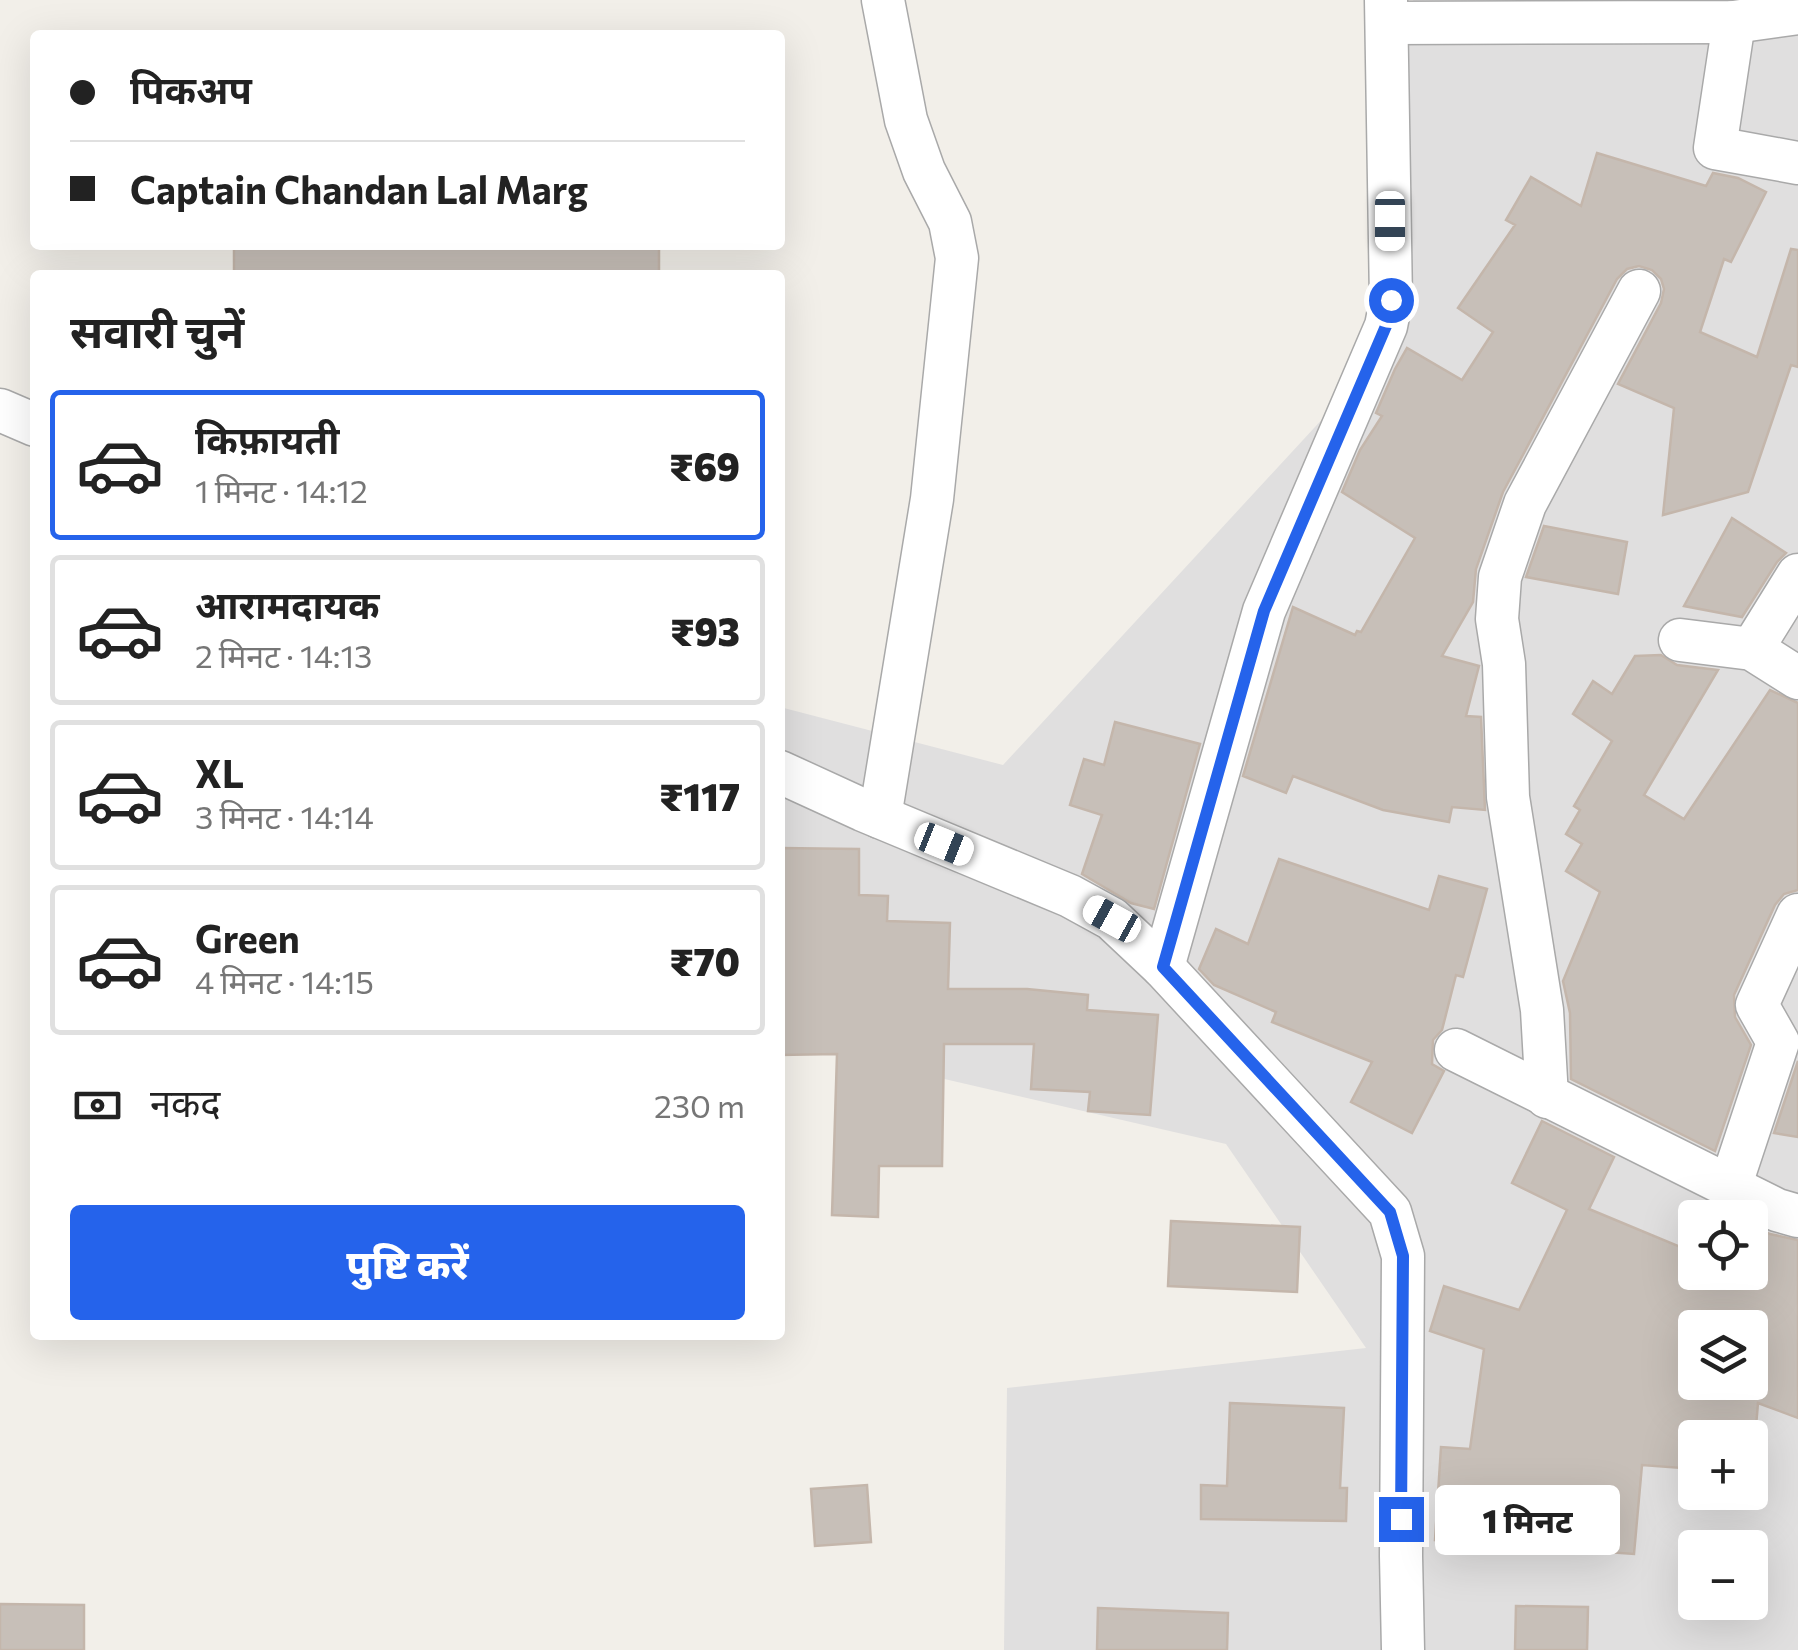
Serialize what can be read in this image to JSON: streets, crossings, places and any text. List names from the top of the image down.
{
  "page": {
    "banner": ["पिकअप", "Captain Chandan Lal Marg"],
    "heading": "सवारी चुनें",
    "list": [
      {
        "name": "किफ़ायती",
        "note": "1 मिनट · 14:12",
        "value": "₹69"
      },
      {
        "name": "आरामदायक",
        "note": "2 मिनट · 14:13",
        "value": "₹93"
      },
      {
        "name": "XL",
        "note": "3 मिनट · 14:14",
        "value": "₹117"
      },
      {
        "name": "Green",
        "note": "4 मिनट · 14:15",
        "value": "₹70"
      }
    ],
    "pay": ["नकद", "230 m"],
    "buttons": "पुष्टि करें",
    "map_buttons": ["+", "−"],
    "bubble": "1 मिनट"
  }
}
